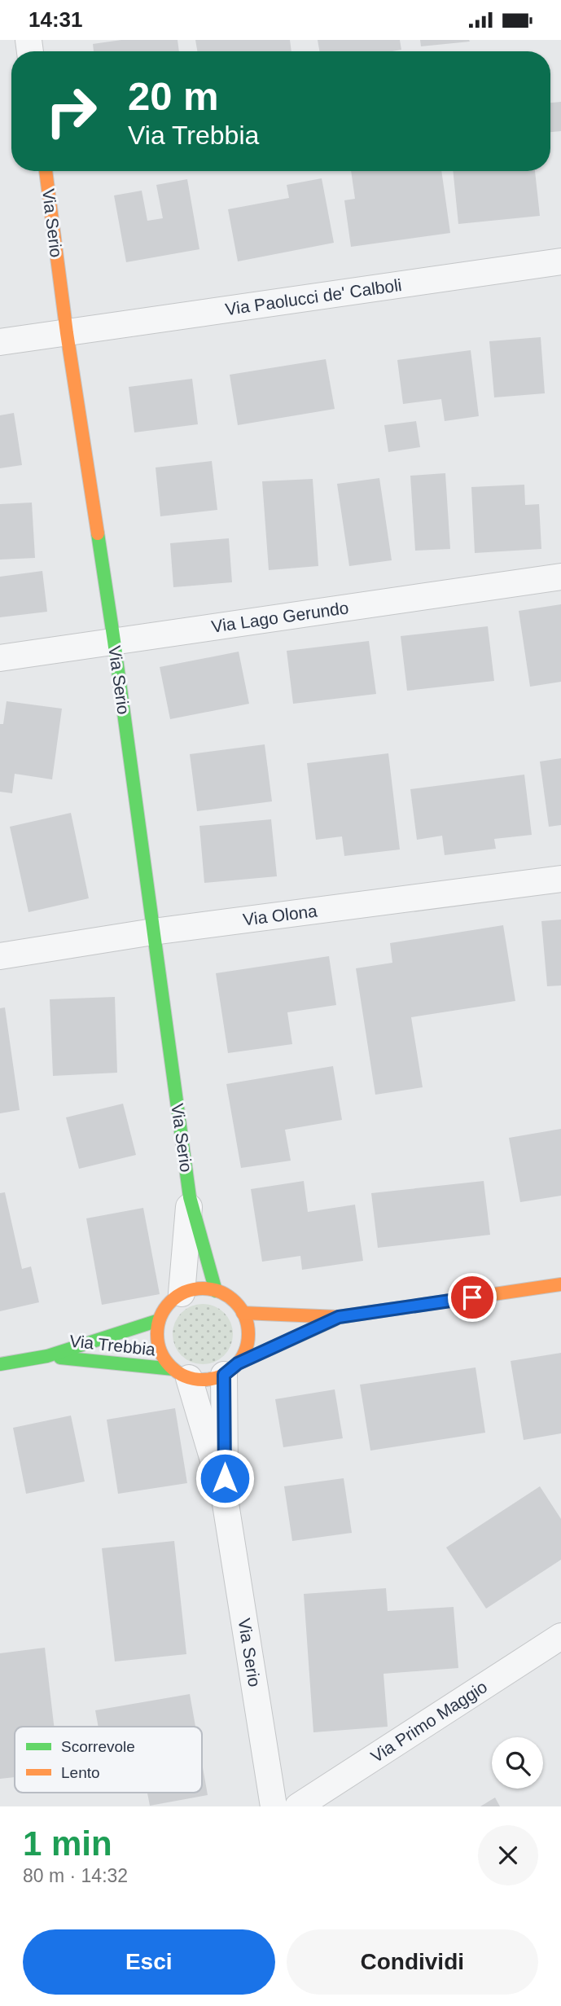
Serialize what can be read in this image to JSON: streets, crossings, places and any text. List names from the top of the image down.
{
  "streets": {
    "street": [
      "Via Serio",
      "Via Paolucci de' Calboli",
      "Via Lago Gerundo",
      "Via Olona",
      "Via Trebbia",
      "Via Primo Maggio"
    ]
  },
  "crossings": [
    ["Via Serio", "Via Paolucci de' Calboli"],
    ["Via Serio", "Via Lago Gerundo"],
    ["Via Serio", "Via Olona"],
    ["Via Serio", "Via Trebbia"]
  ],
  "legend": ["Scorrevole", "Lento"],
  "page": {
    "status": "14:31",
    "turn": ["20 m", "Via Trebbia"],
    "heading": ["1 min", "80 m · 14:32"],
    "buttons": ["Esci", "Condividi"]
  }
}
